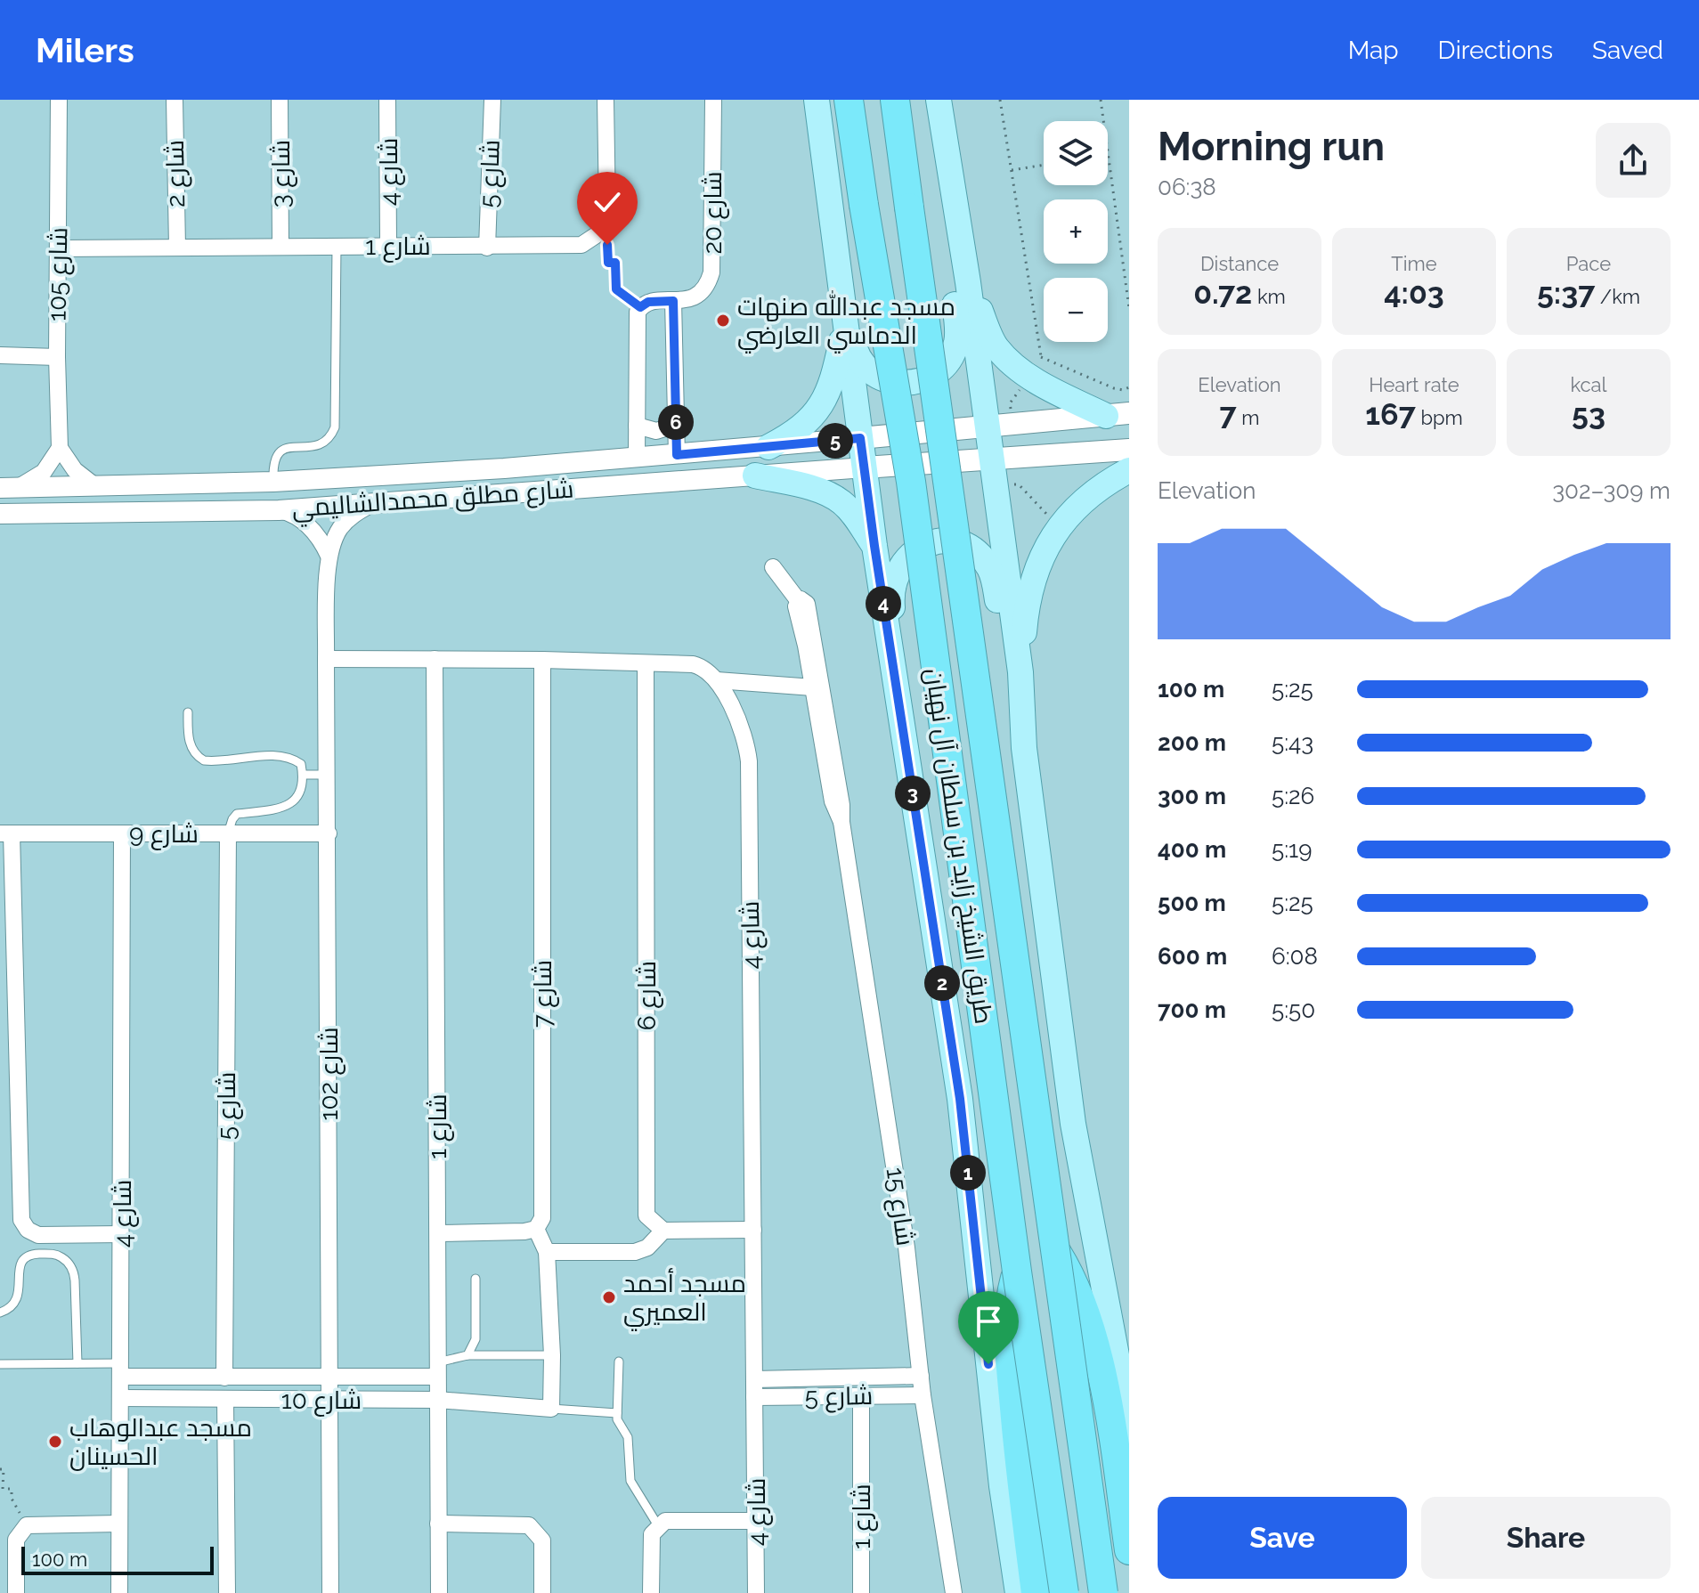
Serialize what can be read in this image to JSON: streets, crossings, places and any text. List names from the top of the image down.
{
  "streets": {
    "highway": ["طريق الشيخ زايد بن سلطان آل نهيان"],
    "street": [
      "شارع 4",
      "شارع 2",
      "شارع 3",
      "شارع 5",
      "شارع 20",
      "شارع 1",
      "شارع 105",
      "شارع مطلق محمدالشاليمي",
      "شارع 9",
      "شارع 7",
      "شارع 6",
      "شارع 102",
      "شارع 15",
      "شارع 10"
    ]
  },
  "crossings": [
    ["شارع 4", "شارع 5"],
    ["شارع 4", "شارع 1"],
    ["شارع 4", "شارع 9"],
    ["شارع 4", "شارع 10"],
    ["شارع 2", "شارع 1"],
    ["شارع 3", "شارع 1"],
    ["شارع 5", "شارع 1"],
    ["شارع 5", "شارع 9"],
    ["شارع 5", "شارع 15"],
    ["شارع 5", "شارع 10"],
    ["شارع 1", "شارع 105"],
    ["شارع 1", "شارع 10"],
    ["شارع مطلق محمدالشاليمي", "طريق الشيخ زايد بن سلطان آل نهيان"],
    ["شارع مطلق محمدالشاليمي", "شارع 102"],
    ["شارع 9", "شارع 102"],
    ["شارع 102", "شارع 10"]
  ],
  "places": ["مسجد عبدالله صنهات الدماسي العارضي", "مسجد أحمد العميري", "مسجد عبدالوهاب الحسينان"],
  "scale_bar": "100 m",
  "page": {
    "header": "Milers",
    "nav": ["Map", "Directions", "Saved"],
    "heading": ["Morning run", "06:38"],
    "map_buttons": ["+", "−"],
    "stats": [
      ["Distance", "0.72 km"],
      ["Time", "4:03"],
      ["Pace", "5:37 /km"],
      ["Elevation", "7 m"],
      ["Heart rate", "167 bpm"],
      ["kcal", "53"]
    ],
    "pins": [
      "6",
      "5",
      "4",
      "3",
      "2",
      "1"
    ],
    "chart": ["Elevation", "302–309 m"],
    "list": [
      {
        "name": "100 m",
        "note": "5:25"
      },
      {
        "name": "200 m",
        "note": "5:43"
      },
      {
        "name": "300 m",
        "note": "5:26"
      },
      {
        "name": "400 m",
        "note": "5:19"
      },
      {
        "name": "500 m",
        "note": "5:25"
      },
      {
        "name": "600 m",
        "note": "6:08"
      },
      {
        "name": "700 m",
        "note": "5:50"
      }
    ],
    "buttons": ["Save", "Share"],
    "scale": "100 m"
  }
}
